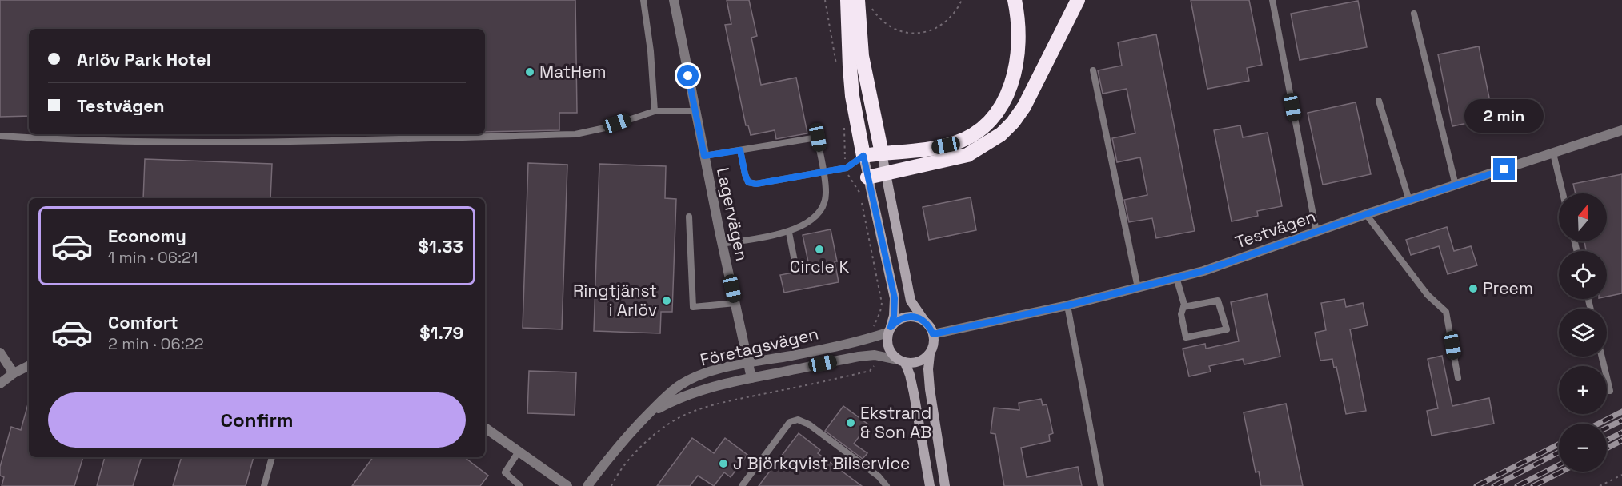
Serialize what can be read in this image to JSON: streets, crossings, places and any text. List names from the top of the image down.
{
  "streets": {
    "street": ["Lagervägen", "Testvägen", "Företagsvägen"]
  },
  "crossings": [
    ["Lagervägen", "Företagsvägen"],
    ["Testvägen", "Företagsvägen"]
  ],
  "places": [
    "MatHem",
    "Circle K",
    "Preem",
    "Ringtjänst i Arlöv",
    "Ekstrand & Son AB",
    "J Björkqvist Bilservice"
  ],
  "north": "top",
  "page": {
    "banner": ["Arlöv Park Hotel", "Testvägen"],
    "bubble": "2 min",
    "map_buttons": ["+", "−"],
    "list": [
      {
        "name": "Economy",
        "note": "1 min · 06:21",
        "value": "$1.33"
      },
      {
        "name": "Comfort",
        "note": "2 min · 06:22",
        "value": "$1.79"
      }
    ],
    "buttons": "Confirm"
  }
}
